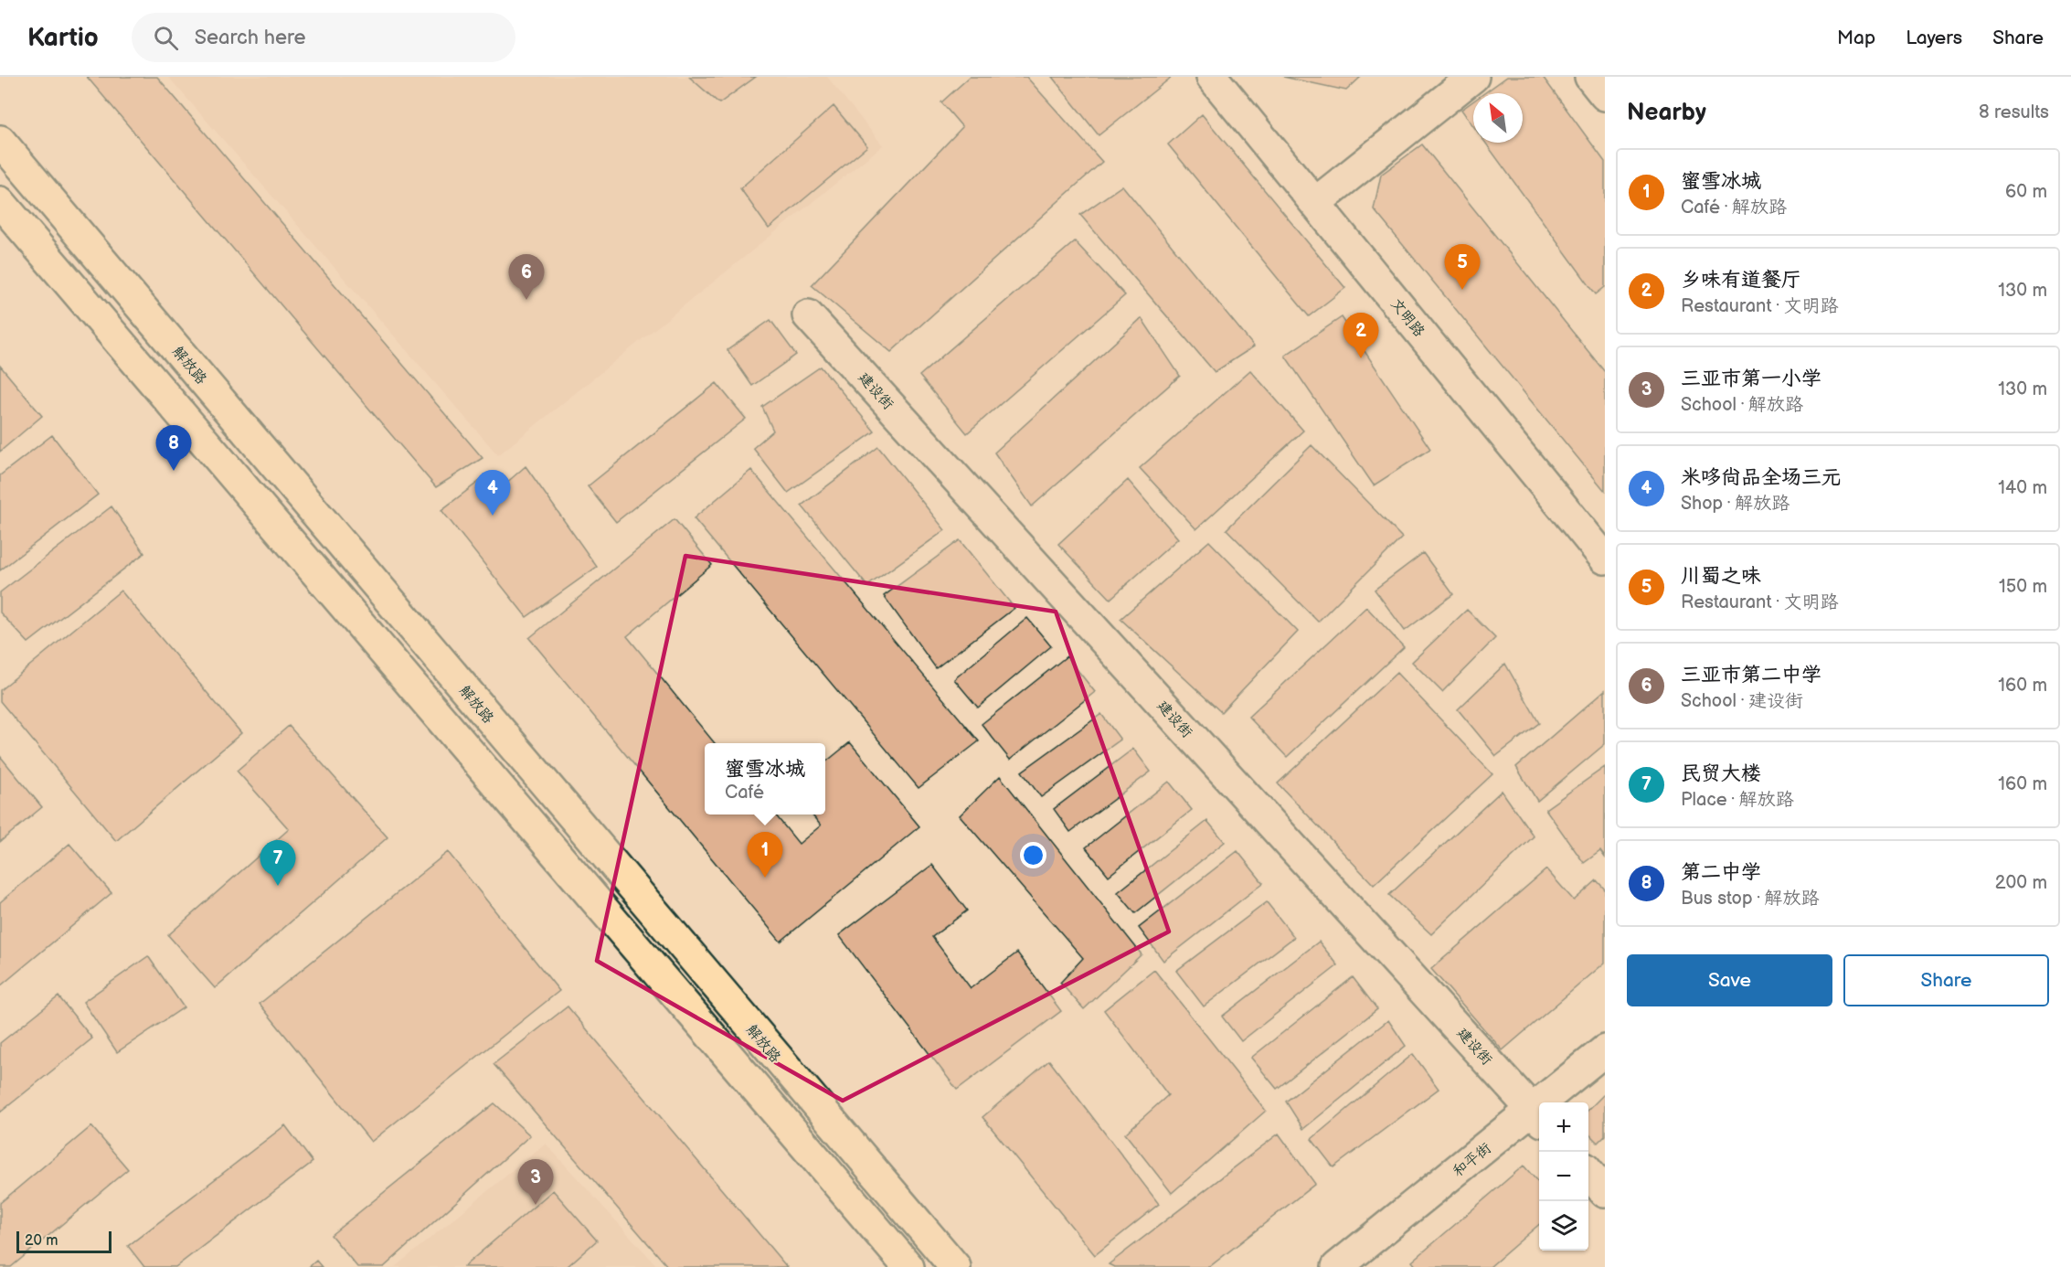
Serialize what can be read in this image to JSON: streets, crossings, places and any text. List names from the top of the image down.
{
  "streets": {
    "main road": ["解放路"],
    "street": ["文明路", "建设街", "和平街"]
  },
  "crossings": [
    ["建设街", "和平街"]
  ],
  "scale_bar": "20 m",
  "north": "top left",
  "page": {
    "header": "Kartio",
    "search": "Search here",
    "nav": ["Map", "Layers", "Share"],
    "heading": ["Nearby", "8 results"],
    "list": [
      {
        "mark": "1",
        "name": "蜜雪冰城",
        "note": "Café · 解放路",
        "value": "60 m"
      },
      {
        "mark": "2",
        "name": "乡味有道餐厅",
        "note": "Restaurant · 文明路",
        "value": "130 m"
      },
      {
        "mark": "3",
        "name": "三亚市第一小学",
        "note": "School · 解放路",
        "value": "130 m"
      },
      {
        "mark": "4",
        "name": "米哆尚品全场三元",
        "note": "Shop · 解放路",
        "value": "140 m"
      },
      {
        "mark": "5",
        "name": "川蜀之味",
        "note": "Restaurant · 文明路",
        "value": "150 m"
      },
      {
        "mark": "6",
        "name": "三亚市第二中学",
        "note": "School · 建设街",
        "value": "160 m"
      },
      {
        "mark": "7",
        "name": "民贸大楼",
        "note": "Place · 解放路",
        "value": "160 m"
      },
      {
        "mark": "8",
        "name": "第二中学",
        "note": "Bus stop · 解放路",
        "value": "200 m"
      }
    ],
    "pins": [
      "5",
      "6",
      "2",
      "8",
      "4",
      "1",
      "7",
      "3"
    ],
    "popup": ["蜜雪冰城", "Café"],
    "buttons": ["Save", "Share"],
    "map_buttons": ["+", "−"],
    "scale": "20 m"
  }
}
